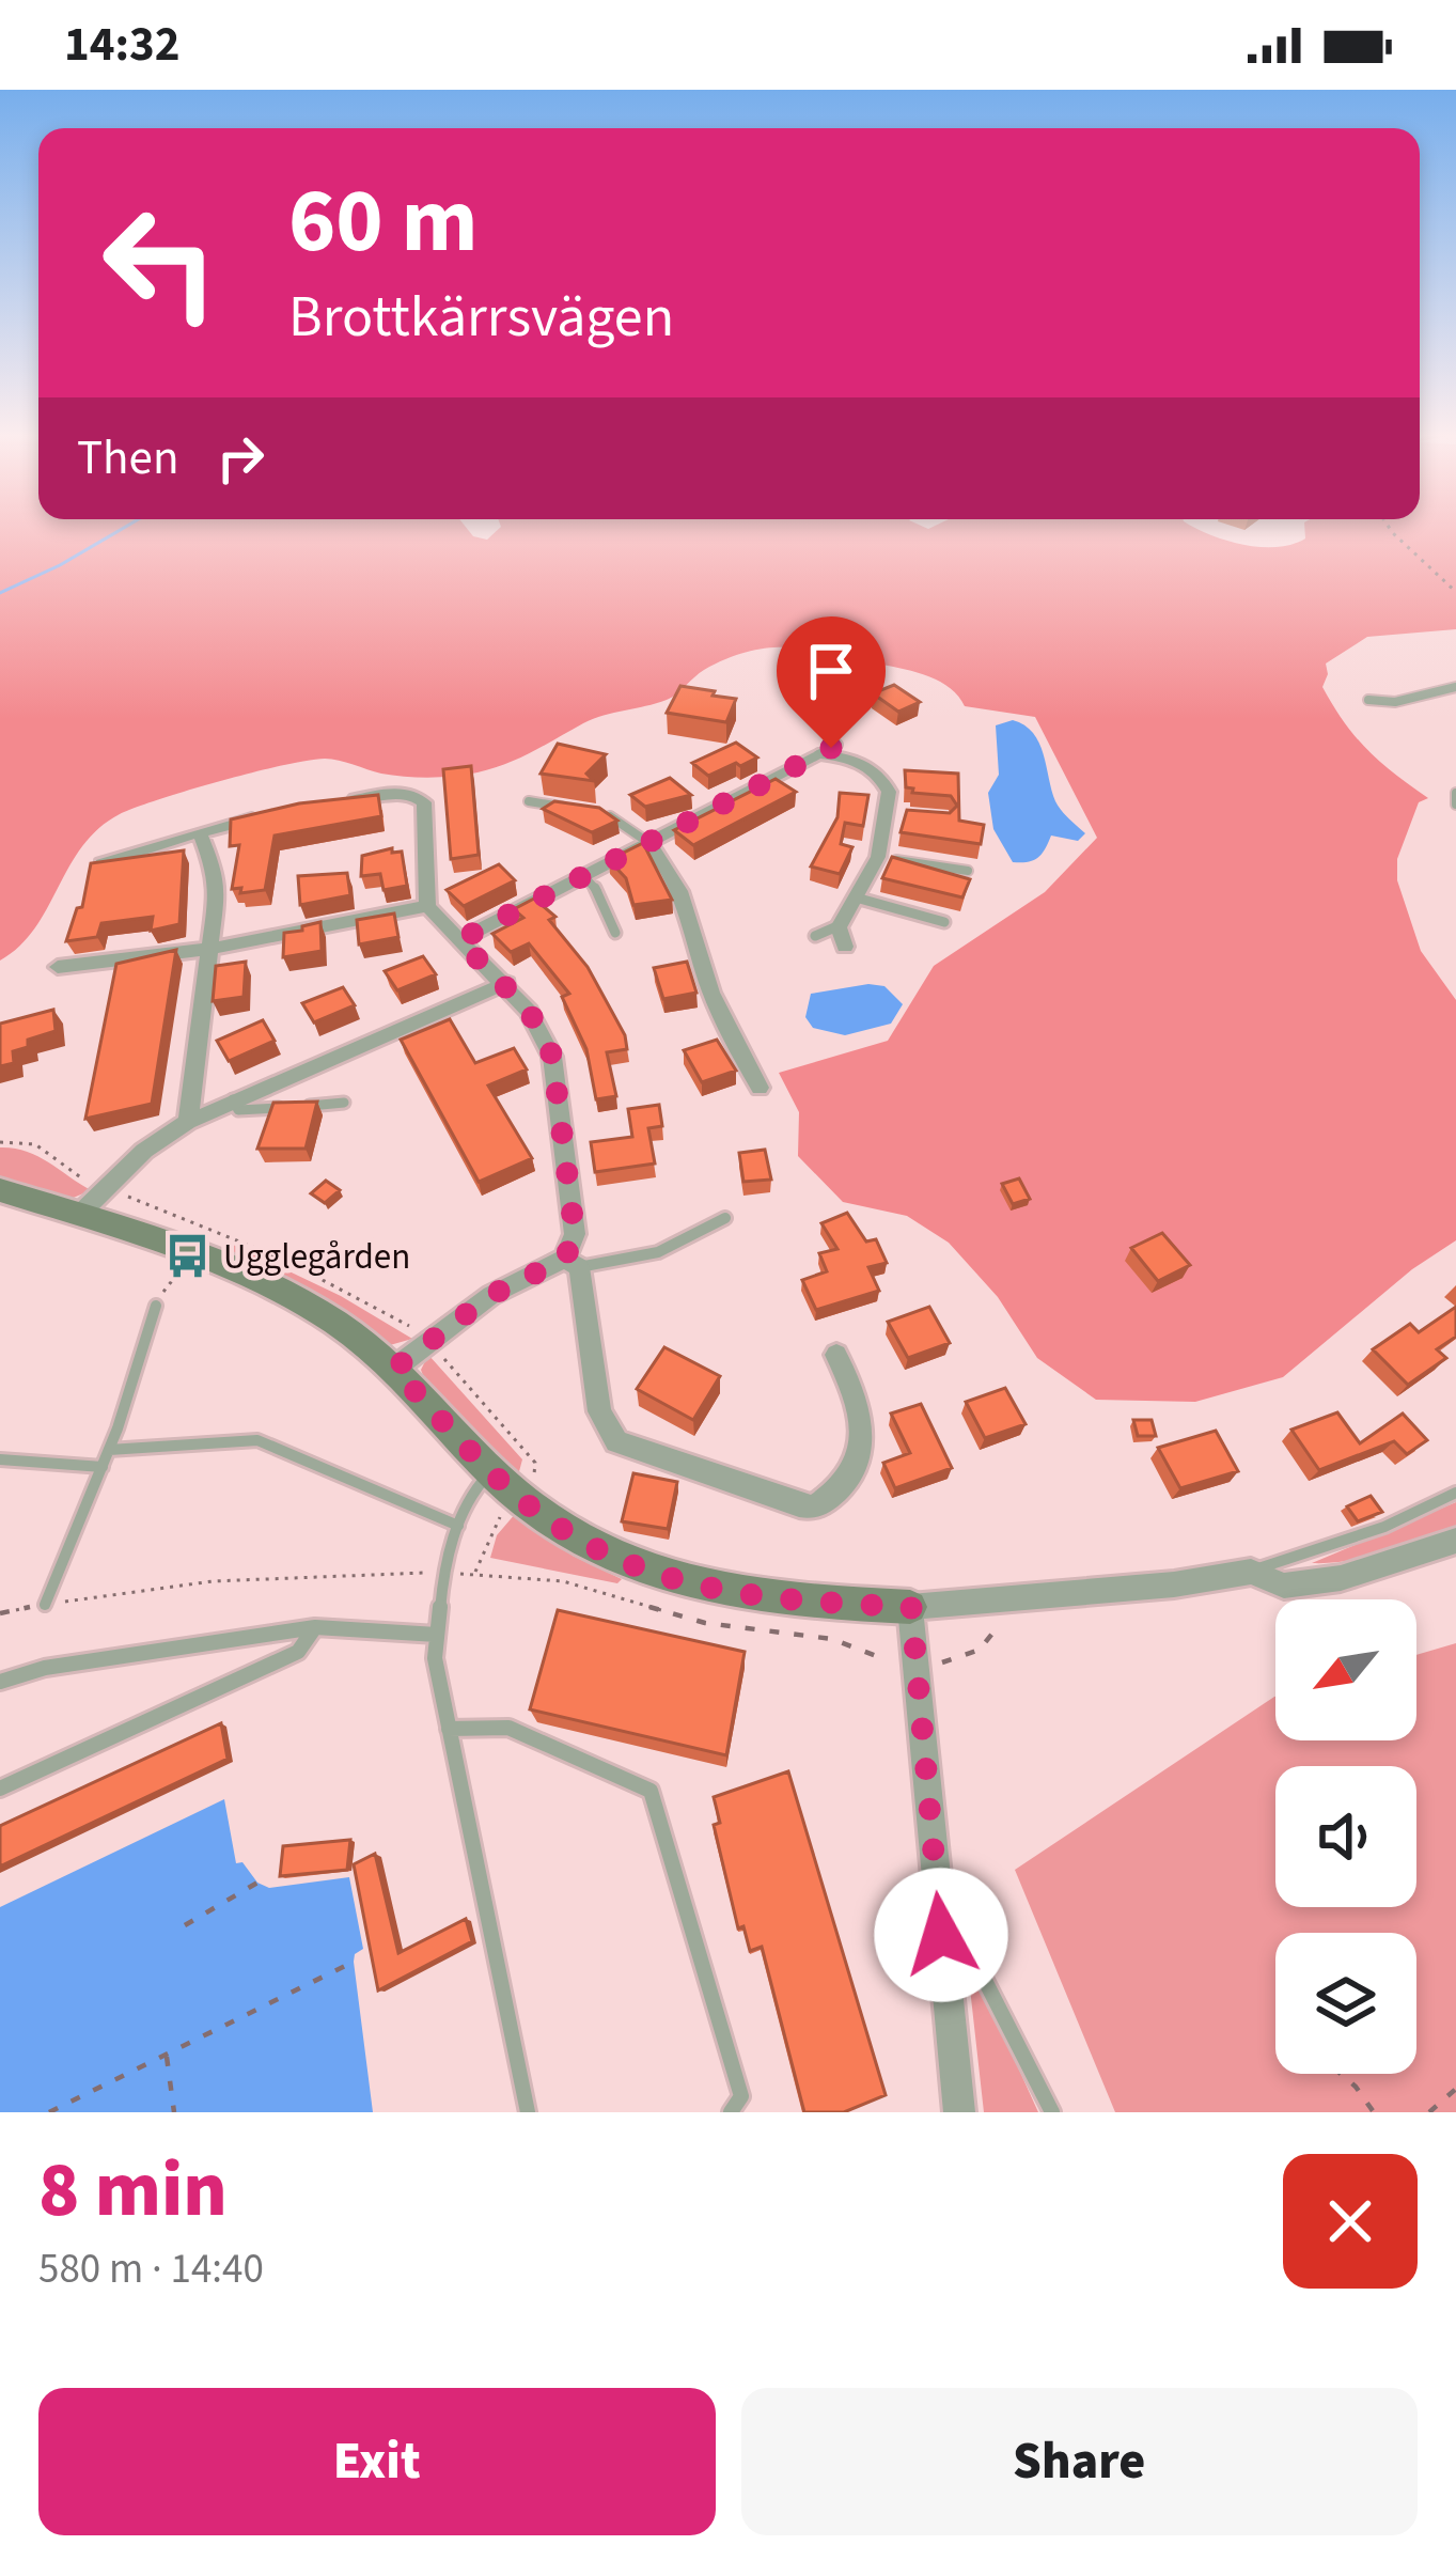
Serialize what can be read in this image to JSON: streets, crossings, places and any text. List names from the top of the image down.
{
  "places": {
    "bus stop": ["Ugglegården"]
  },
  "north": "bottom left",
  "page": {
    "status": "14:32",
    "turn": ["60 m", "Brottkärrsvägen"],
    "then": "Then",
    "heading": ["8 min", "580 m · 14:40"],
    "buttons": ["Exit", "Share"]
  }
}
